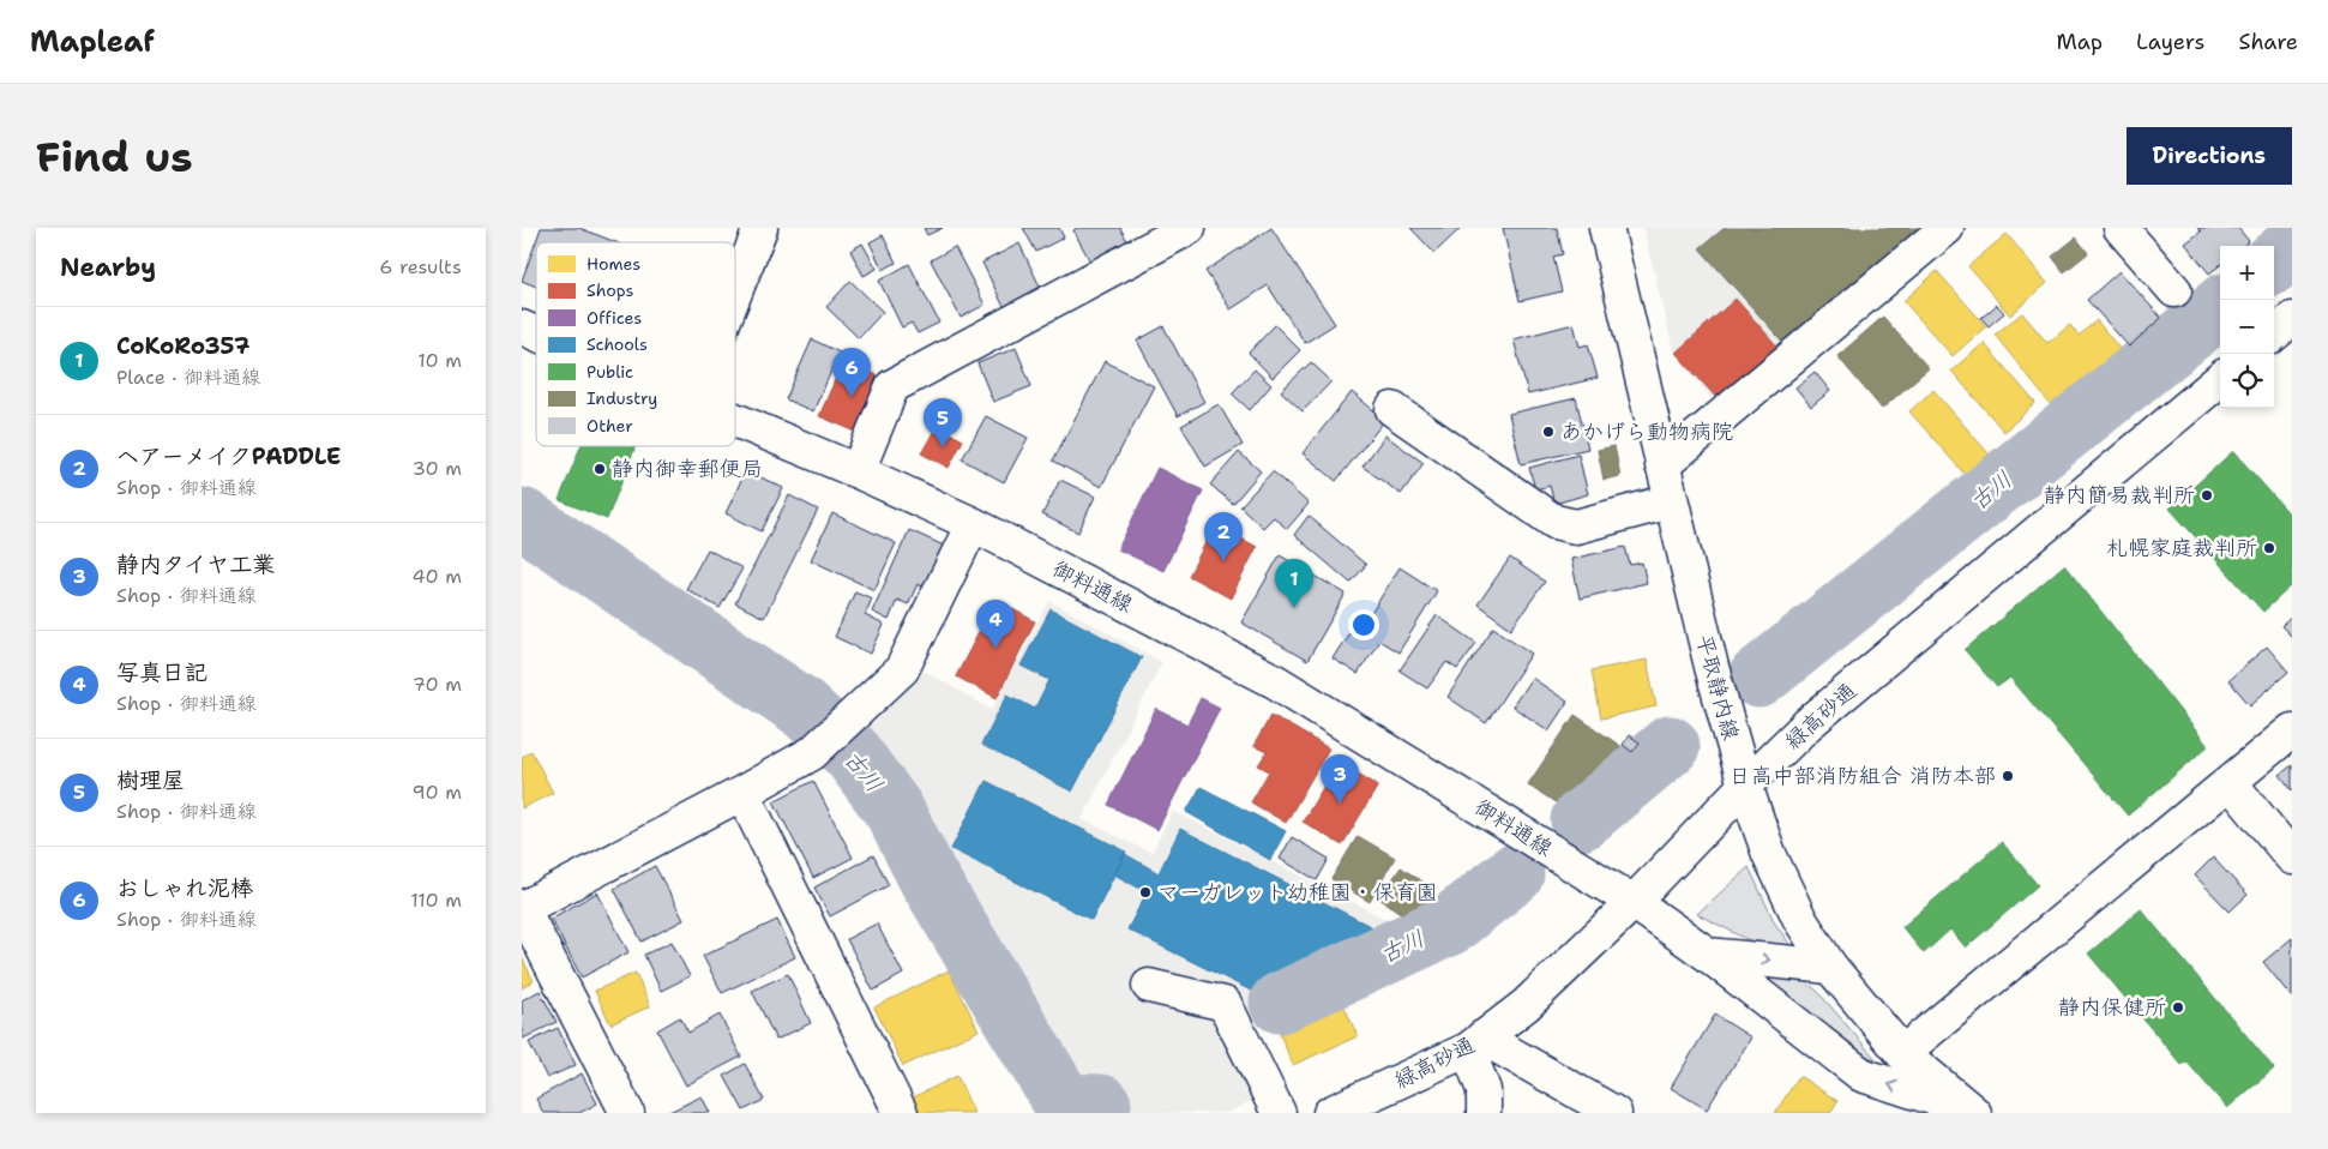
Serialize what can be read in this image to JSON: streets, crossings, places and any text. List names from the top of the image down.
{
  "streets": {
    "street": ["御料通線", "平取静内線", "緑高砂通"]
  },
  "crossings": [
    ["御料通線", "平取静内線"],
    ["御料通線", "緑高砂通"],
    ["平取静内線", "緑高砂通"]
  ],
  "water": ["古川"],
  "places": [
    "あかげら動物病院",
    "静内御幸郵便局",
    "静内簡易裁判所",
    "札幌家庭裁判所",
    "日高中部消防組合 消防本部",
    "マーガレット幼稚園・保育園",
    "静内保健所"
  ],
  "legend": [
    "Homes",
    "Shops",
    "Offices",
    "Schools",
    "Public",
    "Industry",
    "Other"
  ],
  "page": {
    "header": "Mapleaf",
    "nav": ["Map", "Layers", "Share"],
    "buttons": "Directions",
    "title": "Find us",
    "heading": ["Nearby", "6 results"],
    "map_buttons": ["+", "−"],
    "list": [
      {
        "mark": "1",
        "name": "CoKoRo357",
        "note": "Place · 御料通線",
        "value": "10 m"
      },
      {
        "mark": "2",
        "name": "ヘアーメイクPADDLE",
        "note": "Shop · 御料通線",
        "value": "30 m"
      },
      {
        "mark": "3",
        "name": "静内タイヤ工業",
        "note": "Shop · 御料通線",
        "value": "40 m"
      },
      {
        "mark": "4",
        "name": "写真日記",
        "note": "Shop · 御料通線",
        "value": "70 m"
      },
      {
        "mark": "5",
        "name": "樹理屋",
        "note": "Shop · 御料通線",
        "value": "90 m"
      },
      {
        "mark": "6",
        "name": "おしゃれ泥棒",
        "note": "Shop · 御料通線",
        "value": "110 m"
      }
    ],
    "pins": [
      "6",
      "5",
      "2",
      "1",
      "4",
      "3"
    ]
  }
}
